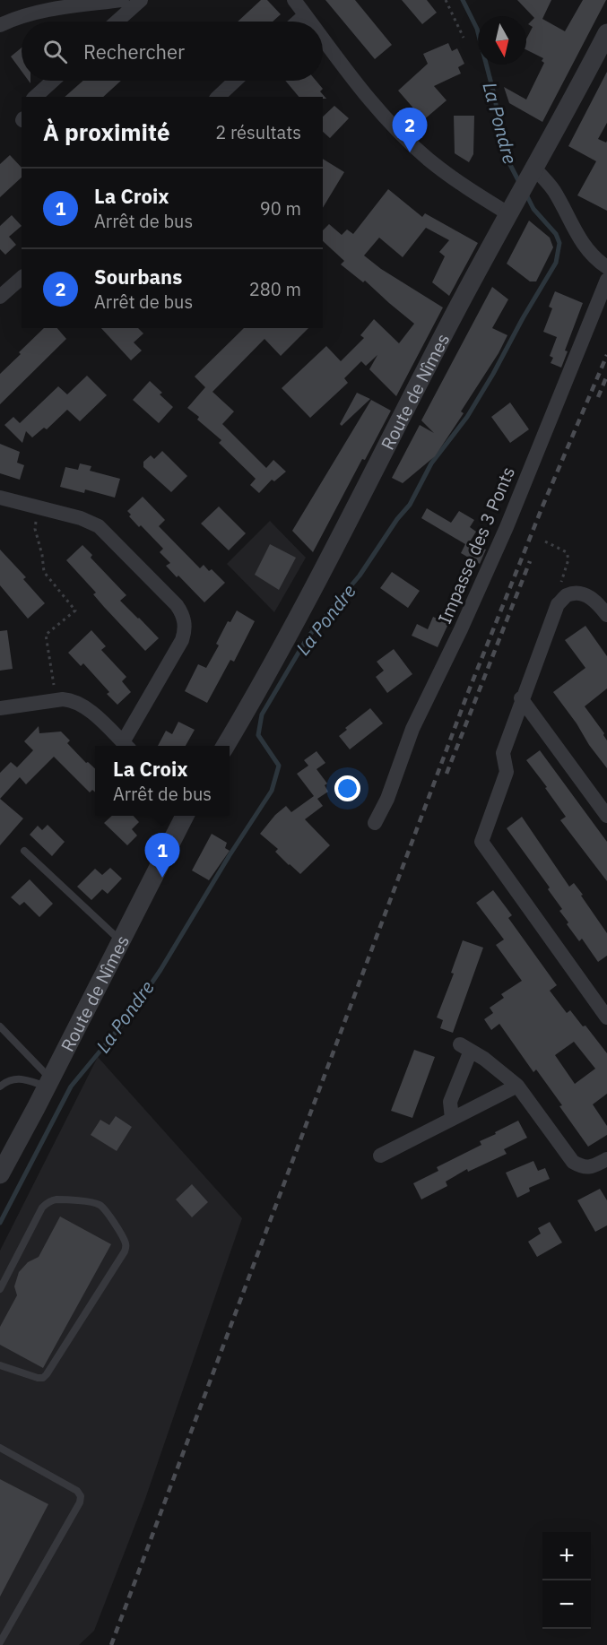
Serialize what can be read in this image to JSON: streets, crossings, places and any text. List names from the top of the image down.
{
  "streets": {
    "street": ["Route de Nîmes", "Impasse des 3 Ponts"]
  },
  "water": ["La Pondre"],
  "north": "bottom",
  "page": {
    "search": "Rechercher",
    "heading": ["À proximité", "2 résultats"],
    "pins": ["2", "1"],
    "list": [
      {
        "mark": "1",
        "name": "La Croix",
        "note": "Arrêt de bus",
        "value": "90 m"
      },
      {
        "mark": "2",
        "name": "Sourbans",
        "note": "Arrêt de bus",
        "value": "280 m"
      }
    ],
    "popup": ["La Croix", "Arrêt de bus"],
    "map_buttons": ["+", "−"]
  }
}
